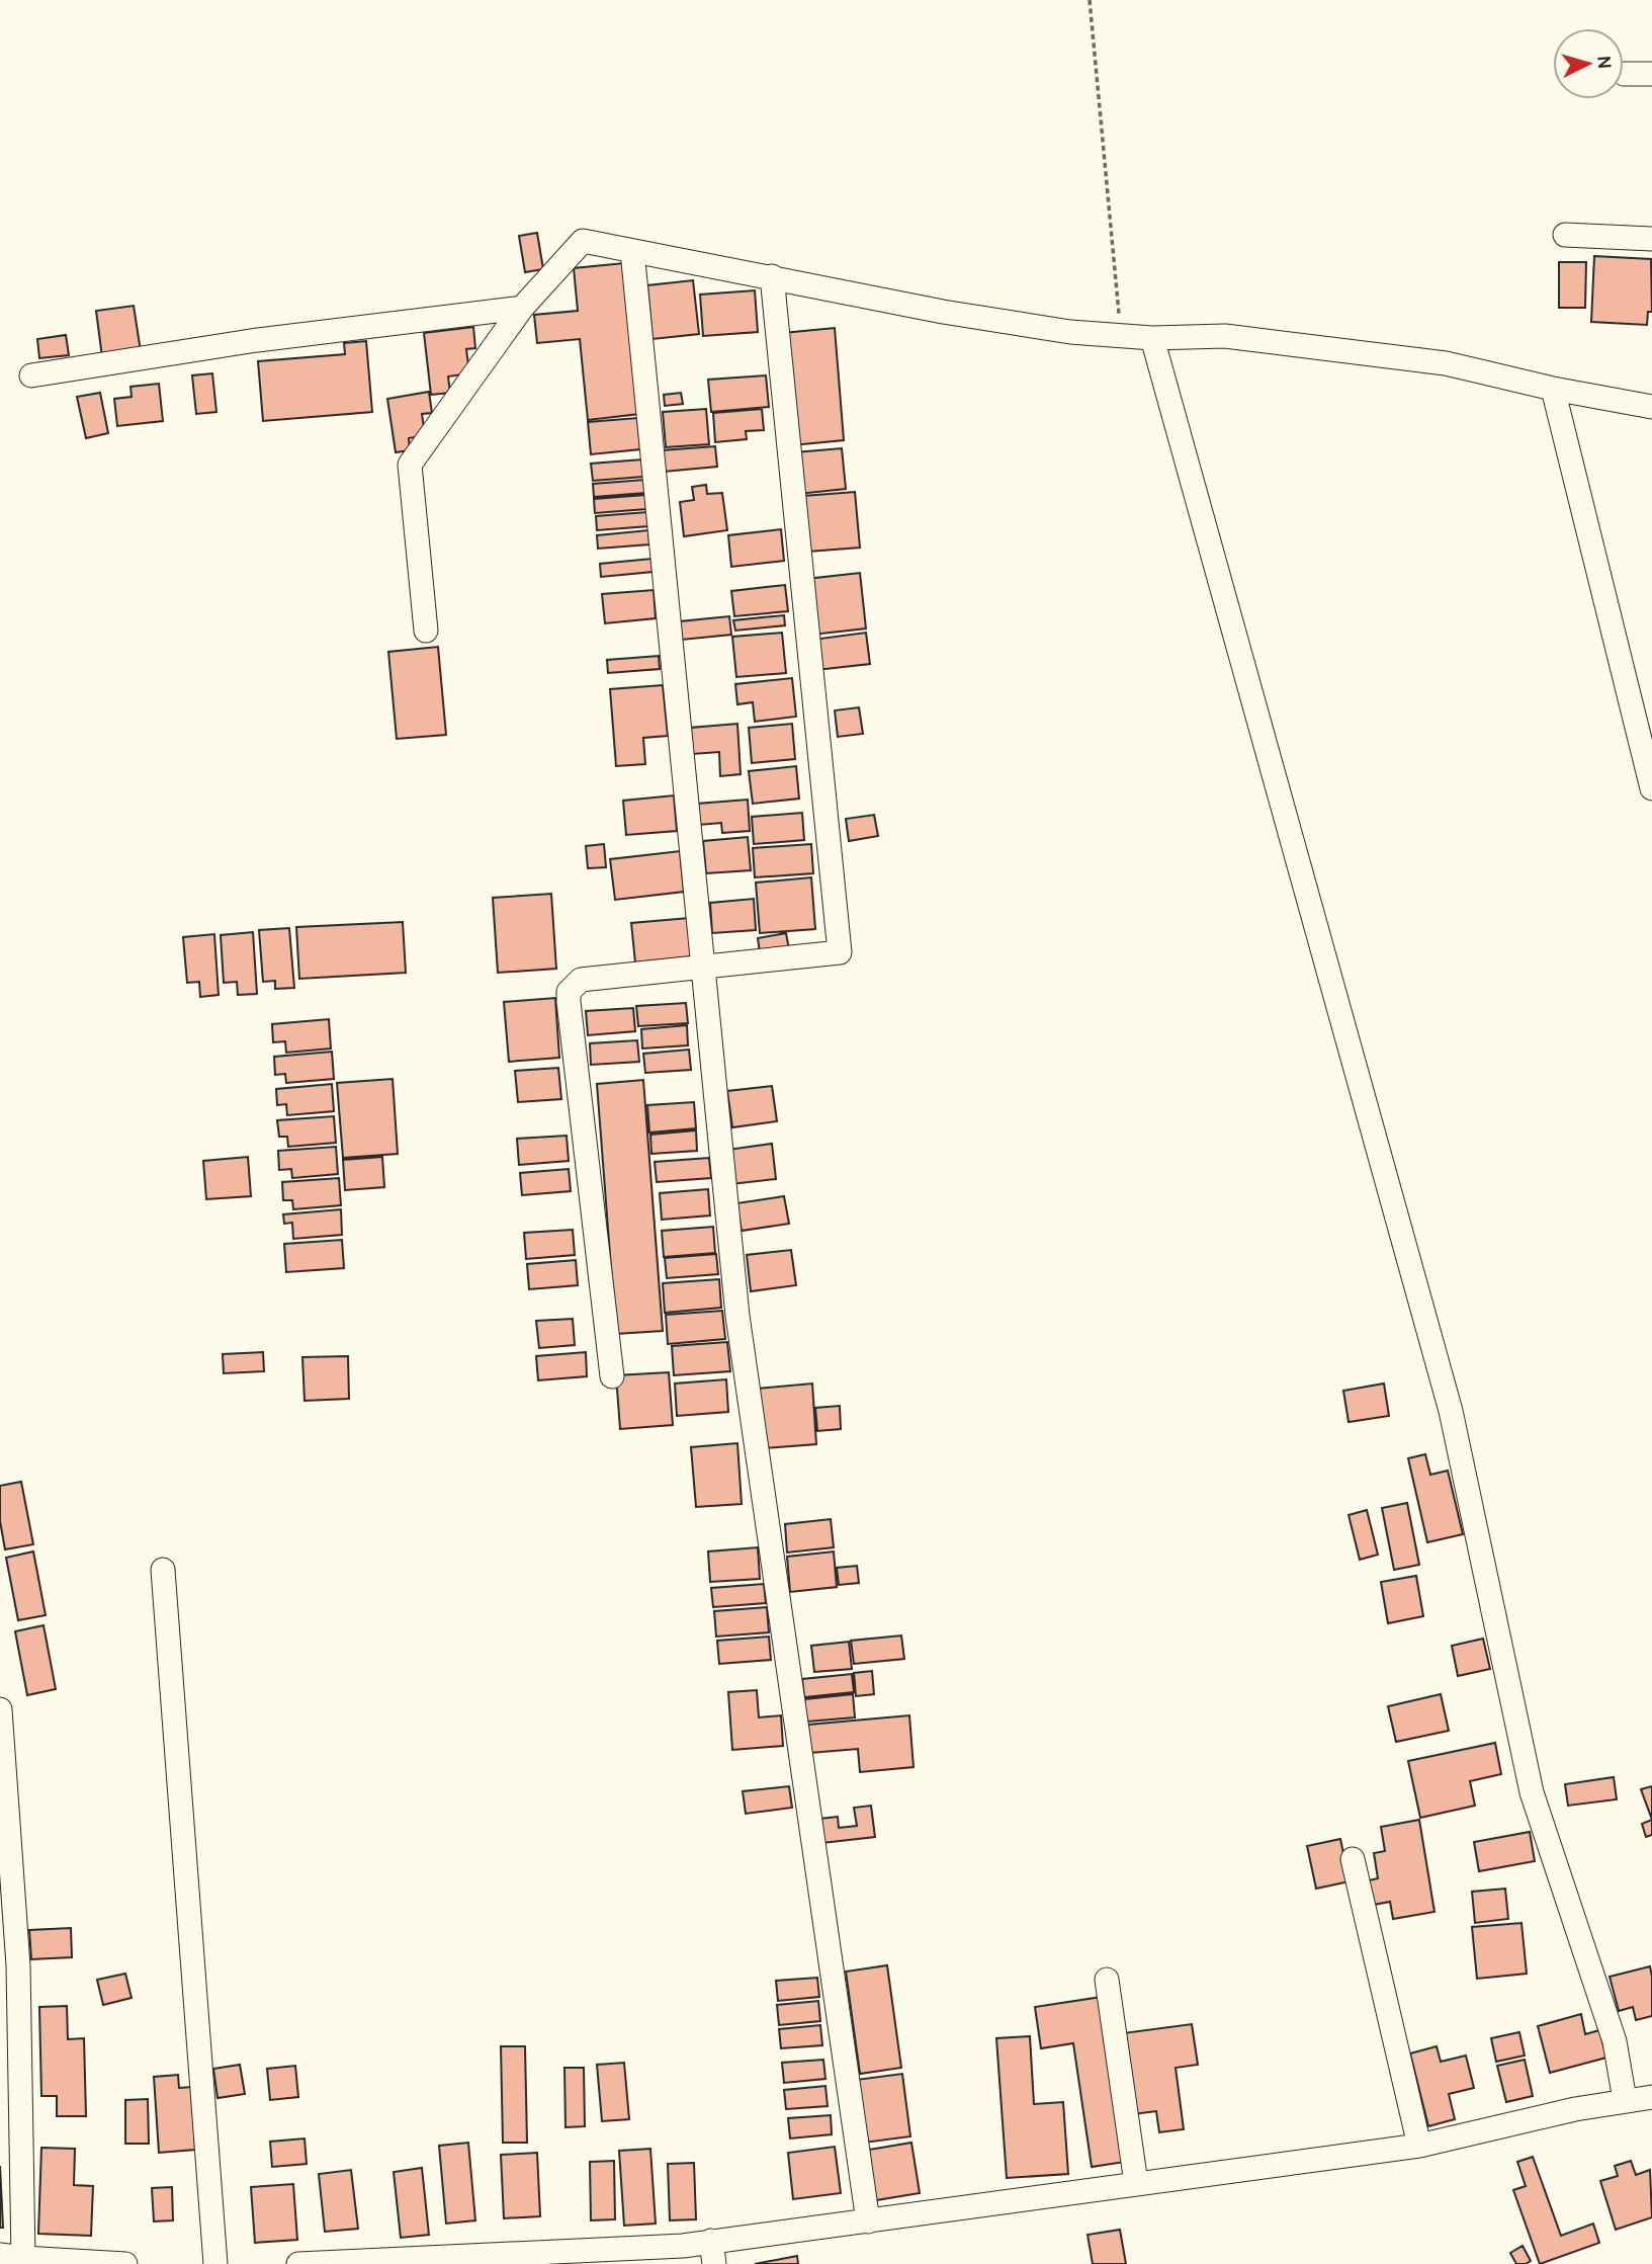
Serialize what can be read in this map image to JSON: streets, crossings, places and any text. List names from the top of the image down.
{
  "north": "right"
}
